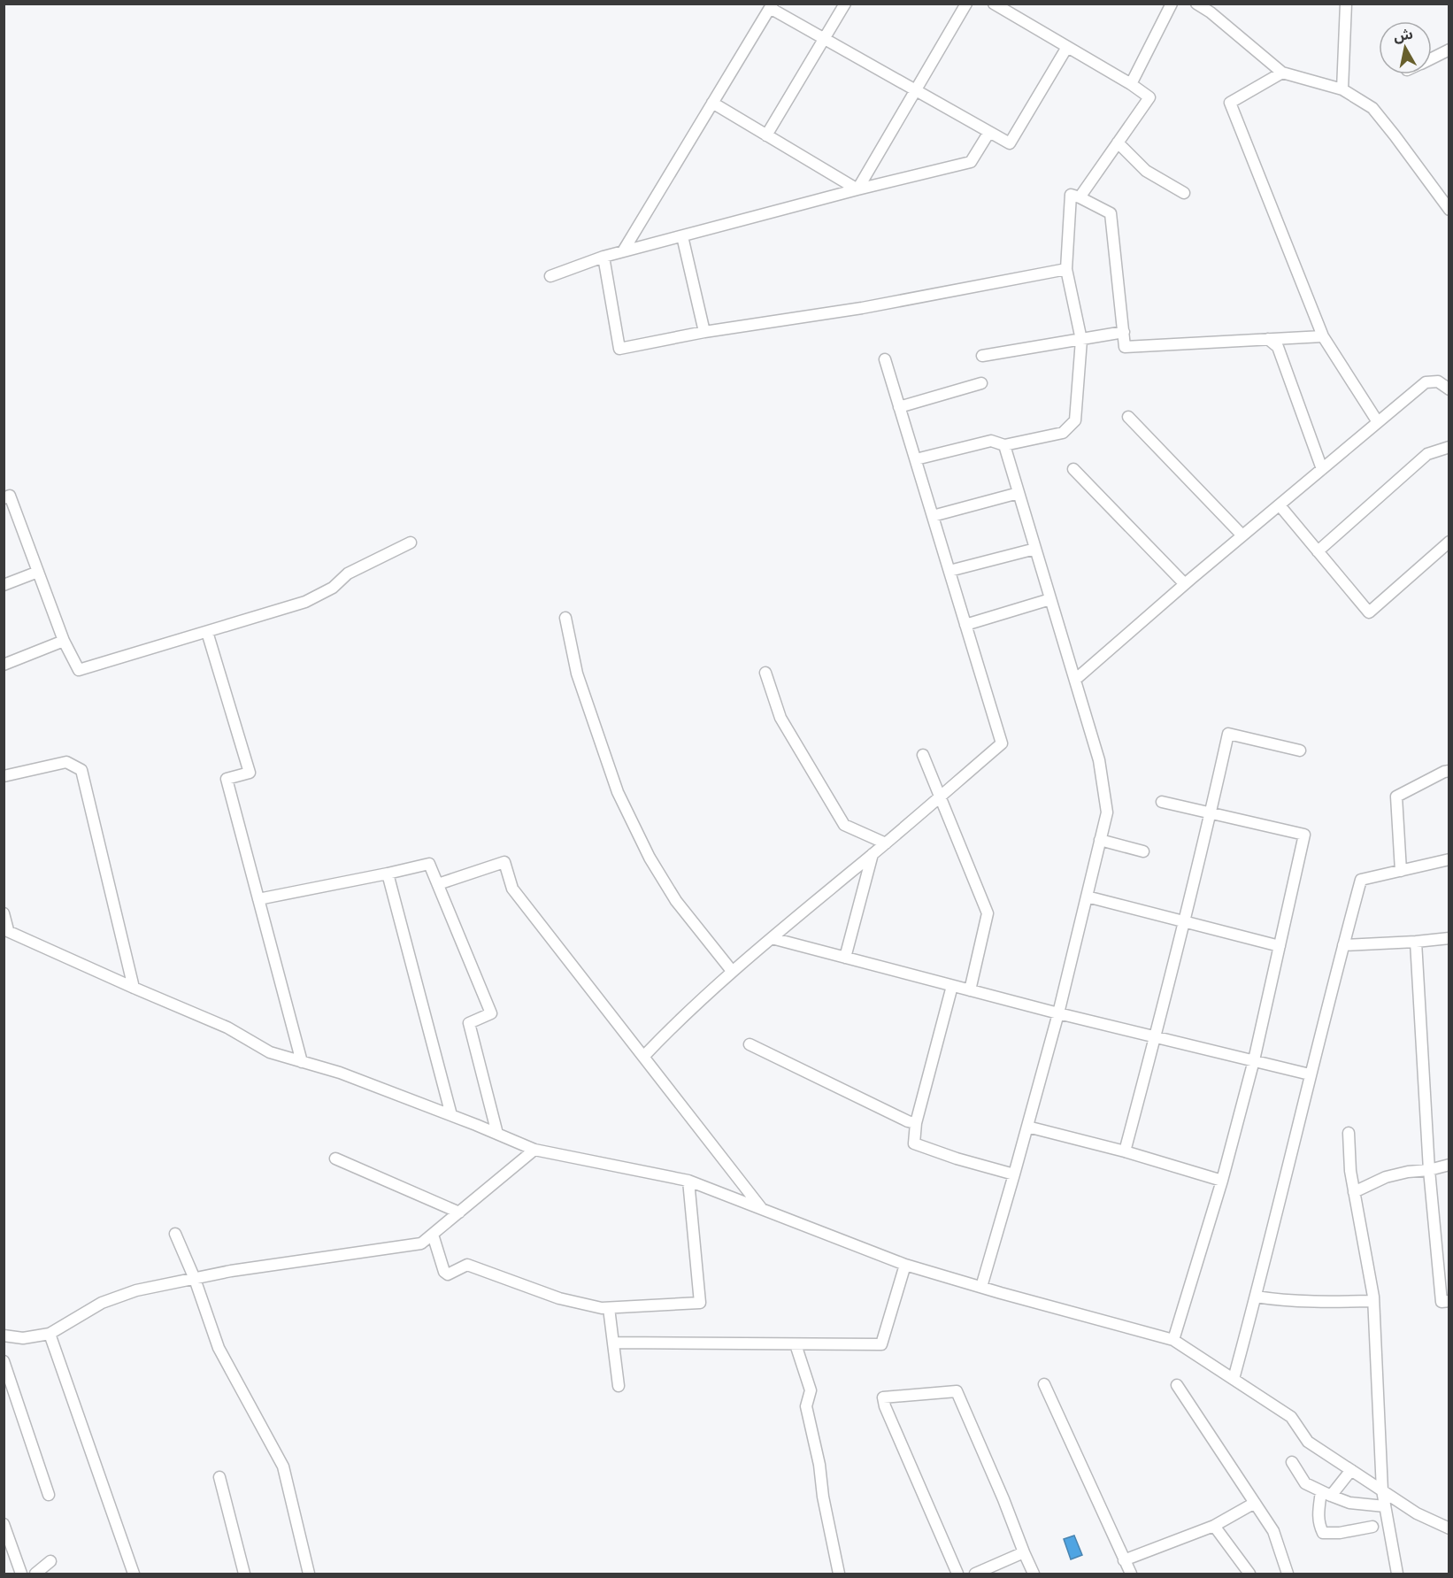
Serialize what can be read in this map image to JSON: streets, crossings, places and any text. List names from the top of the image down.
{
  "north": "top"
}
